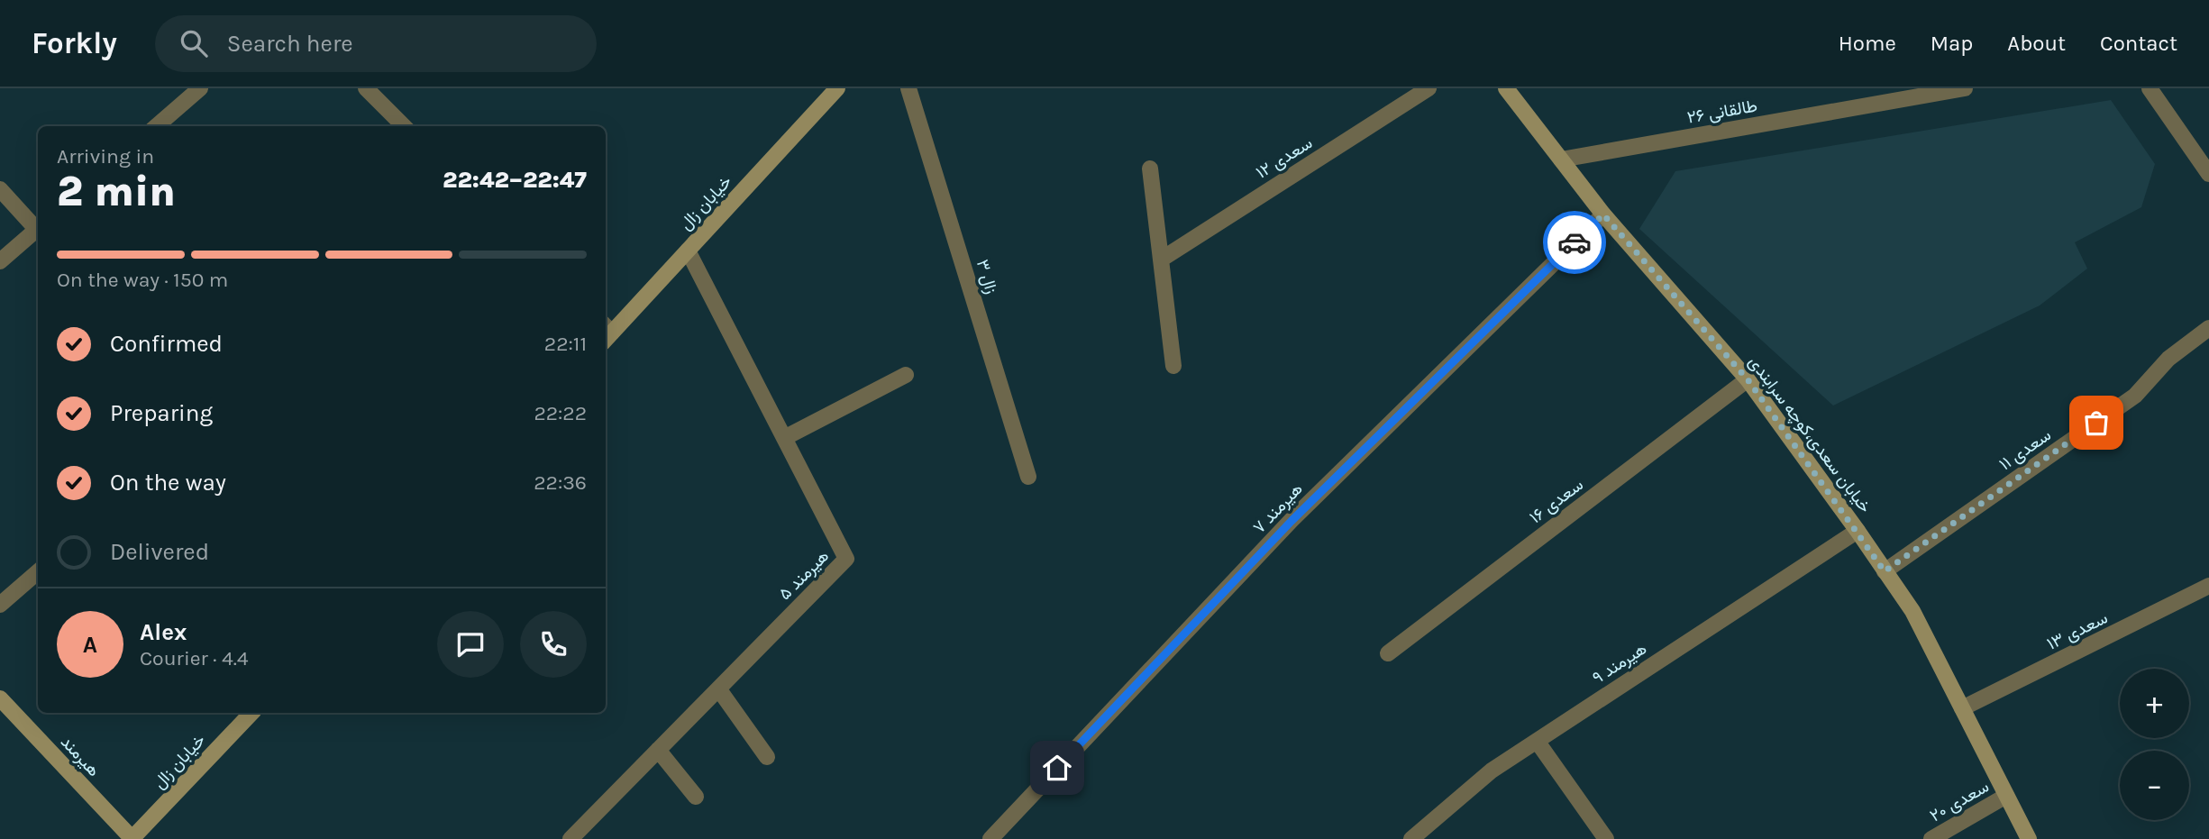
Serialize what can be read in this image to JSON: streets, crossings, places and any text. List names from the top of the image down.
{
  "streets": {
    "street": [
      "طالقانی ۲۶",
      "سعدی ۱۲",
      "خیابان زال",
      "زال ۳",
      "خیابان سعدی،کوچه سرابندی",
      "سعدی ۱۱",
      "سعدی ۱۶",
      "هیرمند ٧",
      "هیرمند ۵",
      "سعدی ۱۳",
      "هیرمند ٩",
      "هیرمند",
      "سعدی ۲۰"
    ]
  },
  "crossings": [
    ["طالقانی ۲۶", "خیابان سعدی،کوچه سرابندی"],
    ["خیابان زال", "هیرمند ۵"],
    ["خیابان زال", "هیرمند"],
    ["خیابان سعدی،کوچه سرابندی", "سعدی ۱۱"],
    ["خیابان سعدی،کوچه سرابندی", "سعدی ۱۶"],
    ["خیابان سعدی،کوچه سرابندی", "هیرمند ٧"],
    ["خیابان سعدی،کوچه سرابندی", "سعدی ۱۳"],
    ["خیابان سعدی،کوچه سرابندی", "هیرمند ٩"],
    ["خیابان سعدی،کوچه سرابندی", "سعدی ۲۰"]
  ],
  "page": {
    "header": "Forkly",
    "search": "Search here",
    "nav": [
      "Home",
      "Map",
      "About",
      "Contact"
    ],
    "heading": ["2 min", "Arriving in", "22:42–22:47"],
    "panel": ["Alex", "Courier · 4.4"],
    "bar": "On the way · 150 m",
    "list": [
      ["Confirmed", "22:11"],
      ["Preparing", "22:22"],
      ["On the way", "22:36"],
      "Delivered"
    ],
    "round": "A",
    "map_buttons": ["+", "−"]
  }
}
